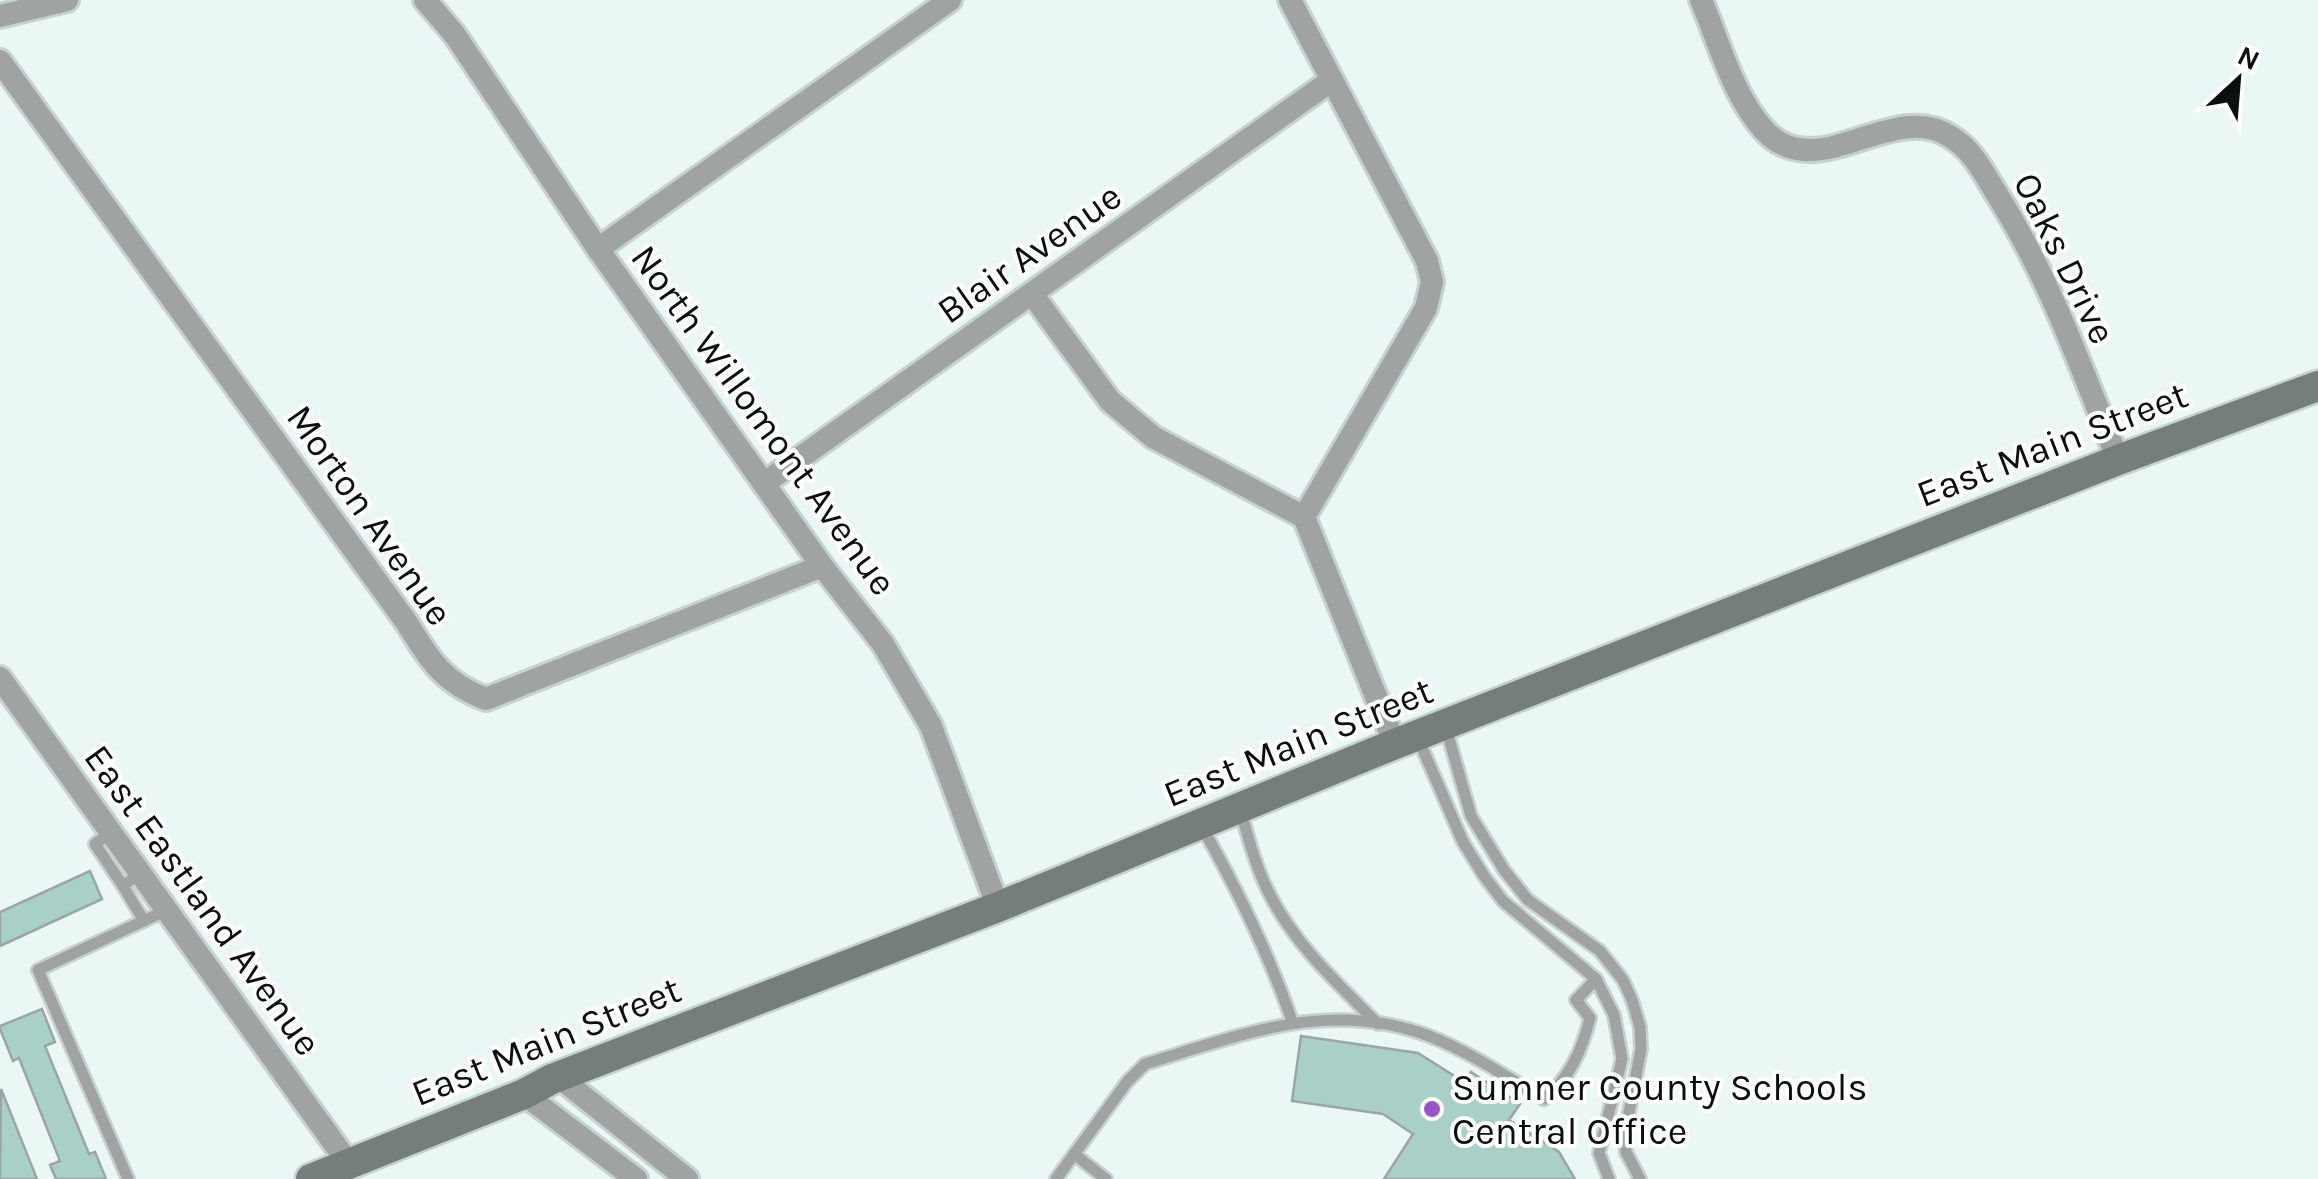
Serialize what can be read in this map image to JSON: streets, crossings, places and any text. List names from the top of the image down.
{
  "streets": {
    "street": [
      "Blair Avenue",
      "Oaks Drive",
      "North Willomont Avenue",
      "East Main Street",
      "Morton Avenue",
      "East Eastland Avenue"
    ]
  },
  "crossings": [
    ["Blair Avenue", "North Willomont Avenue"],
    ["Oaks Drive", "East Main Street"],
    ["North Willomont Avenue", "East Main Street"],
    ["North Willomont Avenue", "Morton Avenue"],
    ["East Main Street", "East Eastland Avenue"]
  ],
  "places": ["Sumner County Schools Central Office"],
  "north": "top right"
}
